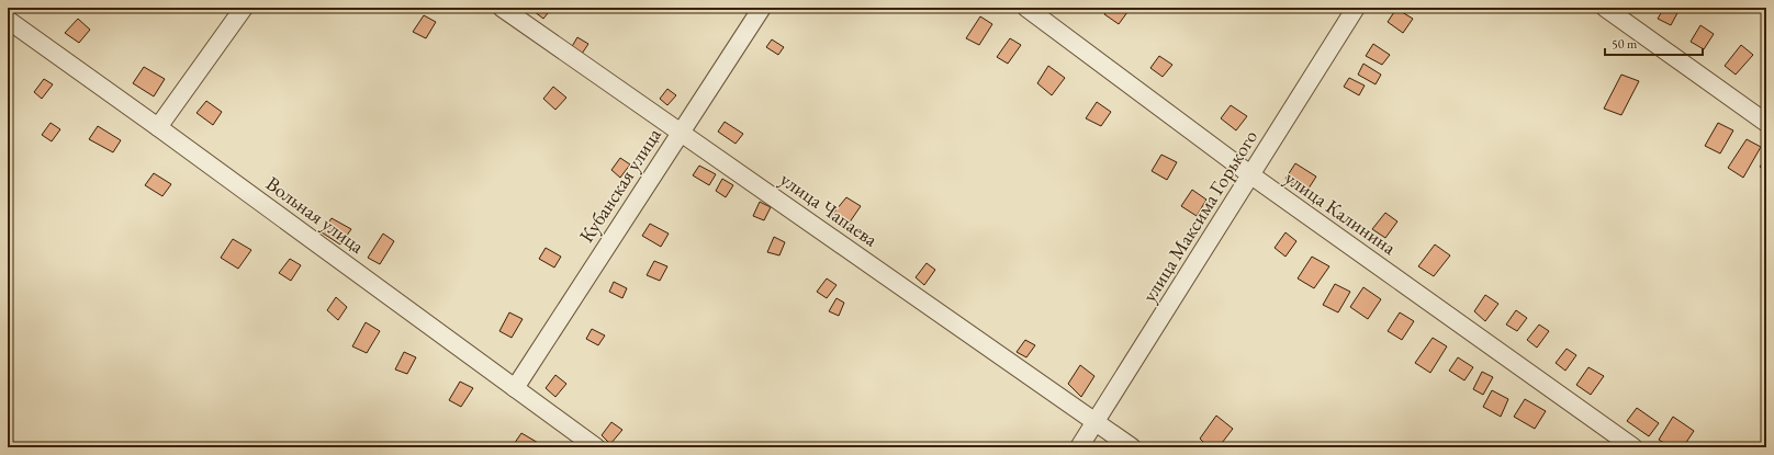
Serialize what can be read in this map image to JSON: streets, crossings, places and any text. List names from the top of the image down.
{
  "streets": {
    "street": [
      "Кубанская улица",
      "улица Чапаева",
      "улица Калинина",
      "Вольная улица",
      "улица Максима Горького"
    ]
  },
  "crossings": [
    ["Кубанская улица", "улица Чапаева"],
    ["Кубанская улица", "Вольная улица"],
    ["улица Чапаева", "улица Максима Горького"],
    ["улица Калинина", "улица Максима Горького"]
  ],
  "scale_bar": "50 m"
}
